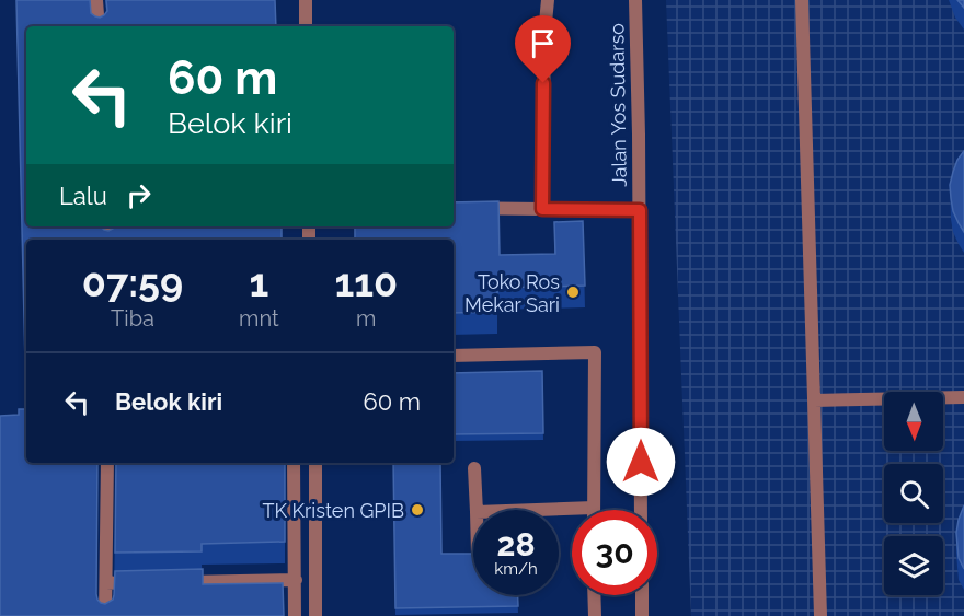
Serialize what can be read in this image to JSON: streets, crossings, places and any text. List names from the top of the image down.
{
  "streets": {
    "street": ["Jalan Yos Sudarso"]
  },
  "places": ["Toko Ros Mekar Sari", "TK Kristen GPIB"],
  "north": "bottom",
  "page": {
    "turn": ["60 m", "Belok kiri"],
    "then": "Lalu",
    "eta": [
      "07:59",
      "Tiba",
      "1",
      "mnt",
      "110",
      "m"
    ],
    "list": [
      {
        "name": "Belok kiri",
        "value": "60 m"
      }
    ],
    "speed": "28 km/h",
    "limit": "30"
  }
}
